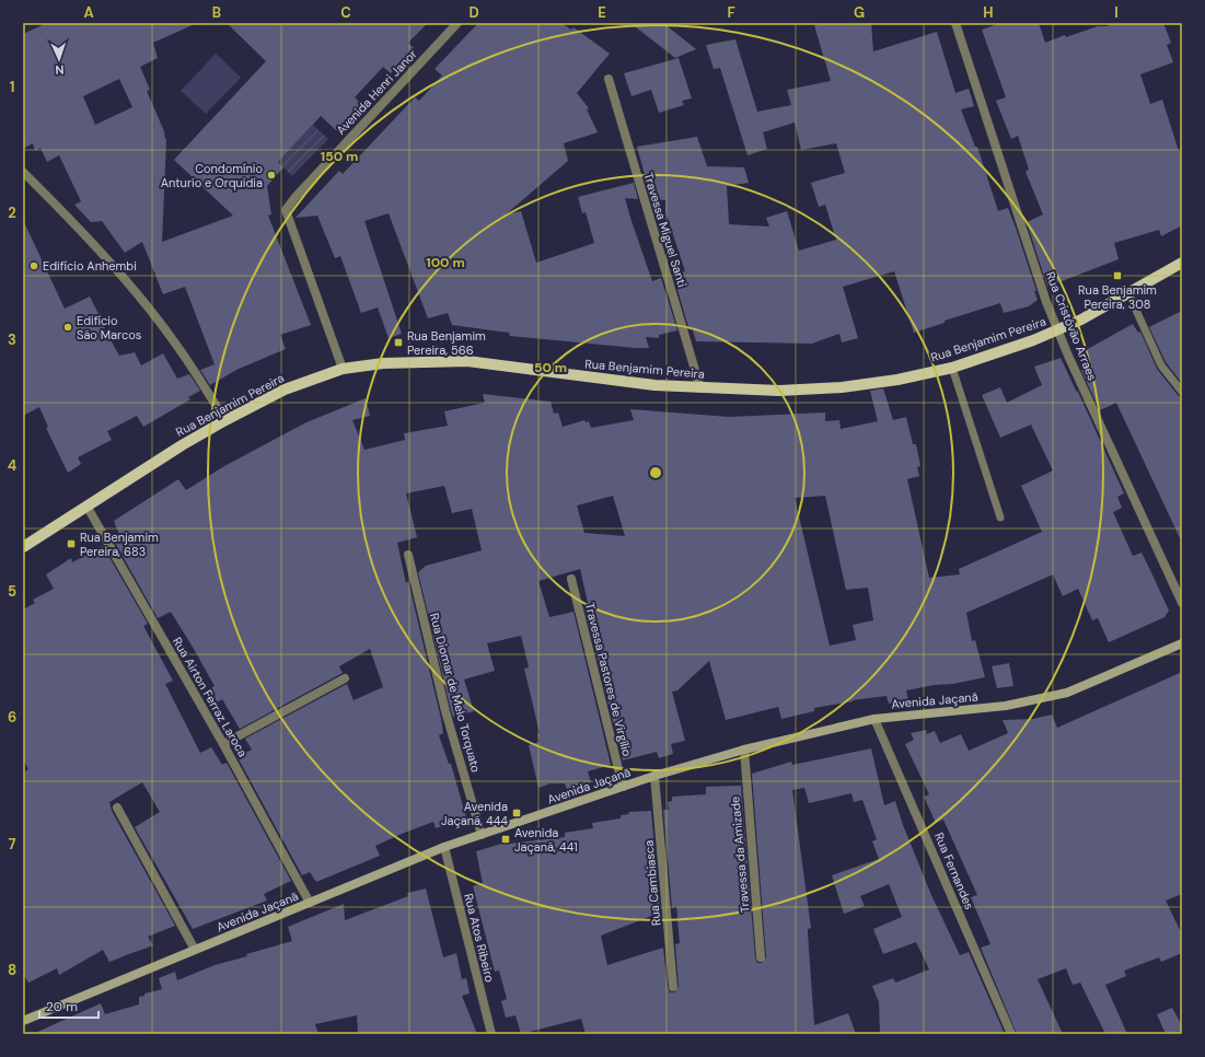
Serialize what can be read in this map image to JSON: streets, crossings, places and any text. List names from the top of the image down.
{
  "streets": {
    "main road": ["Rua Benjamim Pereira"],
    "street": [
      "Avenida Henri Janor",
      "Travessa Miguel Santi",
      "Rua Cristóvão Arraes",
      "Travessa Pastores de Virgílio",
      "Rua Diomar de Melo Torquato",
      "Rua Airton Ferraz Laroca",
      "Avenida Jaçanã",
      "Travessa da Amizade",
      "Rua Fernandes",
      "Rua Cambiasca",
      "Rua Atos Ribeiro"
    ]
  },
  "crossings": [
    ["Avenida Henri Janor", "Rua Benjamim Pereira"],
    ["Travessa Miguel Santi", "Rua Benjamim Pereira"],
    ["Rua Cristóvão Arraes", "Rua Benjamim Pereira"],
    ["Rua Benjamim Pereira", "Rua Airton Ferraz Laroca"],
    ["Travessa Pastores de Virgílio", "Avenida Jaçanã"],
    ["Rua Diomar de Melo Torquato", "Avenida Jaçanã"],
    ["Rua Airton Ferraz Laroca", "Avenida Jaçanã"],
    ["Avenida Jaçanã", "Travessa da Amizade"],
    ["Avenida Jaçanã", "Rua Fernandes"],
    ["Avenida Jaçanã", "Rua Cambiasca"],
    ["Avenida Jaçanã", "Rua Atos Ribeiro"]
  ],
  "places": {
    "other": ["Condomínio Anturio e Orquidia", "Edifício Anhembi", "Edifício São Marcos"],
    "transit": [
      "Rua Benjamim Pereira, 308",
      "Rua Benjamim Pereira, 566",
      "Rua Benjamim Pereira, 683",
      "Avenida Jaçanã, 444",
      "Avenida Jaçanã, 441"
    ]
  },
  "scale_bar": "20 m",
  "north": "bottom",
  "grid": {
    "columns": [
      "A",
      "B",
      "C",
      "D",
      "E",
      "F",
      "G",
      "H",
      "I"
    ],
    "rows": [
      "1",
      "2",
      "3",
      "4",
      "5",
      "6",
      "7",
      "8"
    ]
  },
  "rings": ["150 m", "100 m", "50 m"]
}
